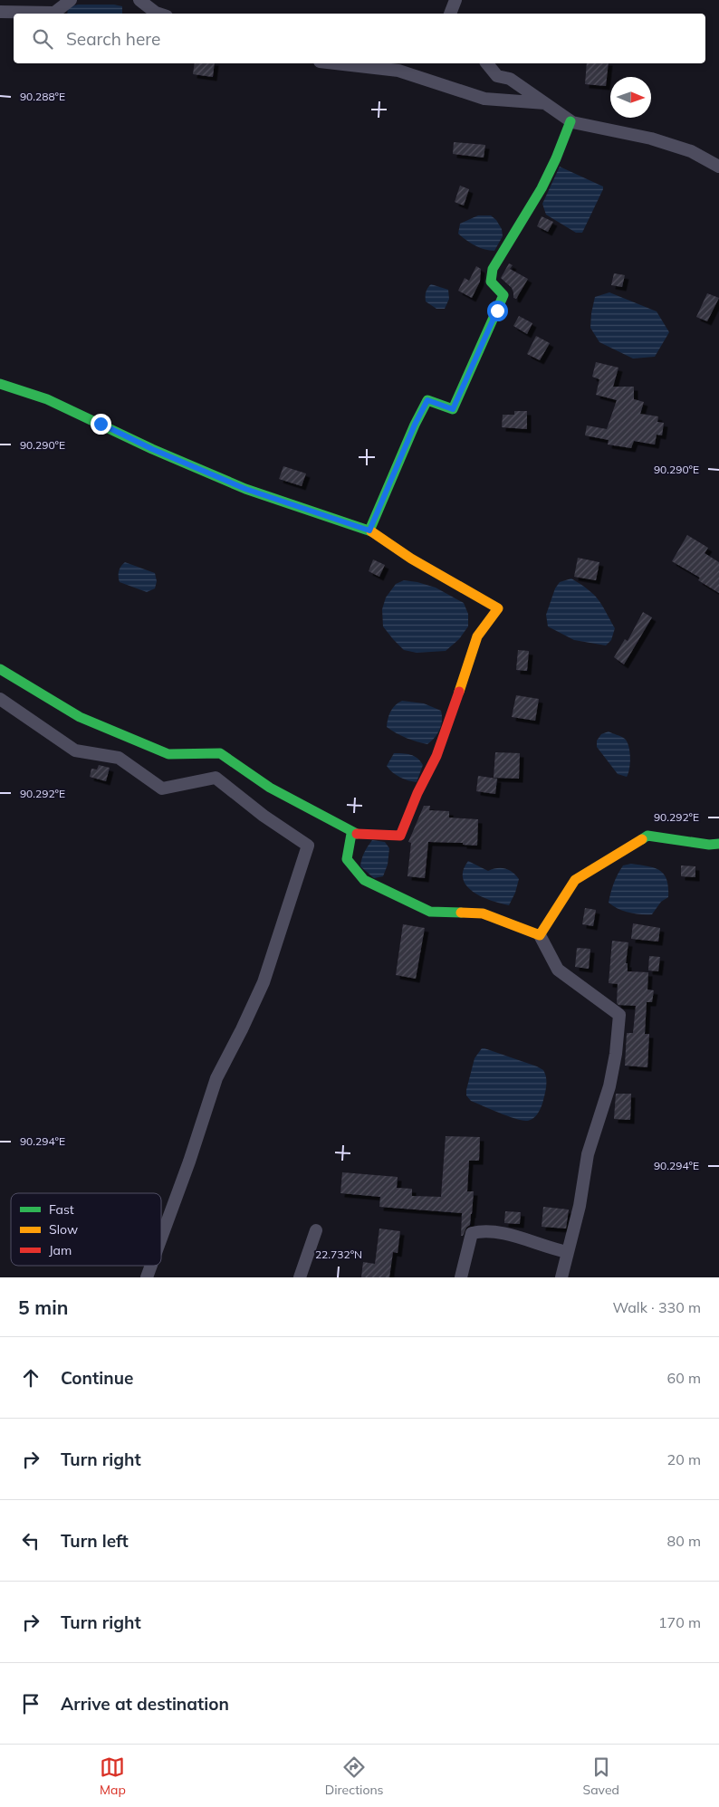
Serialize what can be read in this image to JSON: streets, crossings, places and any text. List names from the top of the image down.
{
  "legend": ["Fast", "Slow", "Jam"],
  "north": "right",
  "page": {
    "search": "Search here",
    "heading": ["5 min", "Walk · 330 m"],
    "list": [
      ["Continue", "60 m"],
      ["Turn right", "20 m"],
      ["Turn left", "80 m"],
      ["Turn right", "170 m"],
      "Arrive at destination"
    ],
    "nav": ["Map", "Directions", "Saved"]
  },
  "coordinates": [
    "90.288°E",
    "90.290°E",
    "90.292°E",
    "90.294°E",
    "22.732°N"
  ]
}
